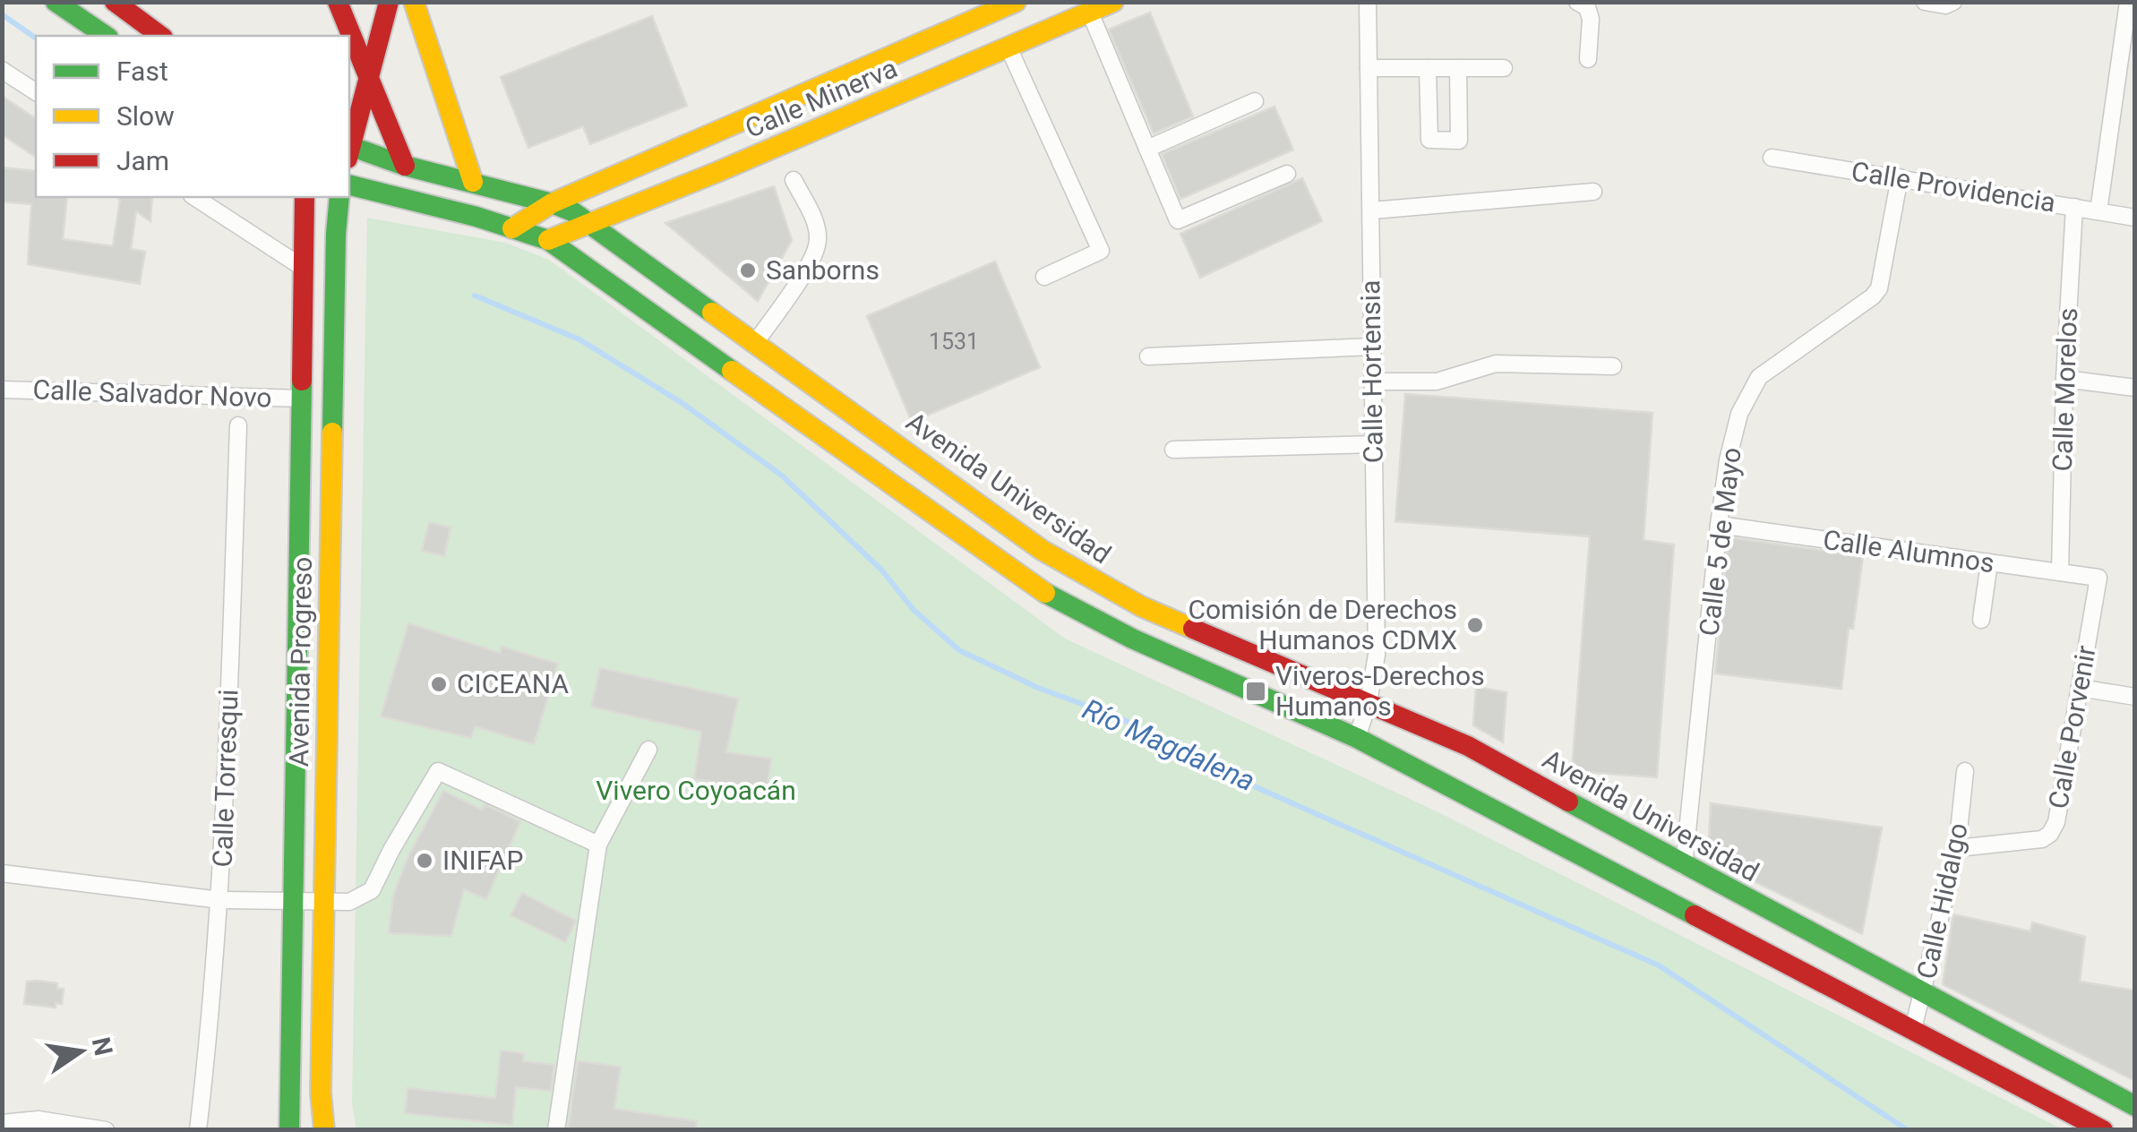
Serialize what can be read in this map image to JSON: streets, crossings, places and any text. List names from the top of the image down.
{
  "streets": {
    "main road": ["Calle Minerva", "Avenida Universidad", "Avenida Progreso"],
    "street": [
      "Calle Providencia",
      "Calle Hortensia",
      "Calle Morelos",
      "Calle Salvador Novo",
      "Calle 5 de Mayo",
      "Calle Alumnos",
      "Calle Porvenir",
      "Calle Torresqui",
      "Calle Hidalgo"
    ]
  },
  "crossings": [
    ["Calle Minerva", "Avenida Universidad"],
    ["Calle Providencia", "Calle Morelos"],
    ["Calle Providencia", "Calle 5 de Mayo"],
    ["Calle Hortensia", "Avenida Universidad"],
    ["Calle Morelos", "Calle Alumnos"],
    ["Calle Salvador Novo", "Avenida Progreso"],
    ["Avenida Universidad", "Calle 5 de Mayo"],
    ["Avenida Universidad", "Calle Hidalgo"],
    ["Calle 5 de Mayo", "Calle Alumnos"],
    ["Calle Alumnos", "Calle Porvenir"],
    ["Calle Porvenir", "Calle Hidalgo"]
  ],
  "water": ["Río Magdalena"],
  "parks": ["Vivero Coyoacán"],
  "places": {
    "other": [
      "Sanborns",
      "Comisión de Derechos Humanos CDMX",
      "CICEANA",
      "INIFAP"
    ],
    "transit": ["Viveros-Derechos Humanos"]
  },
  "house_numbers": ["1531"],
  "legend": ["Fast", "Slow", "Jam"],
  "north": "right"
}
